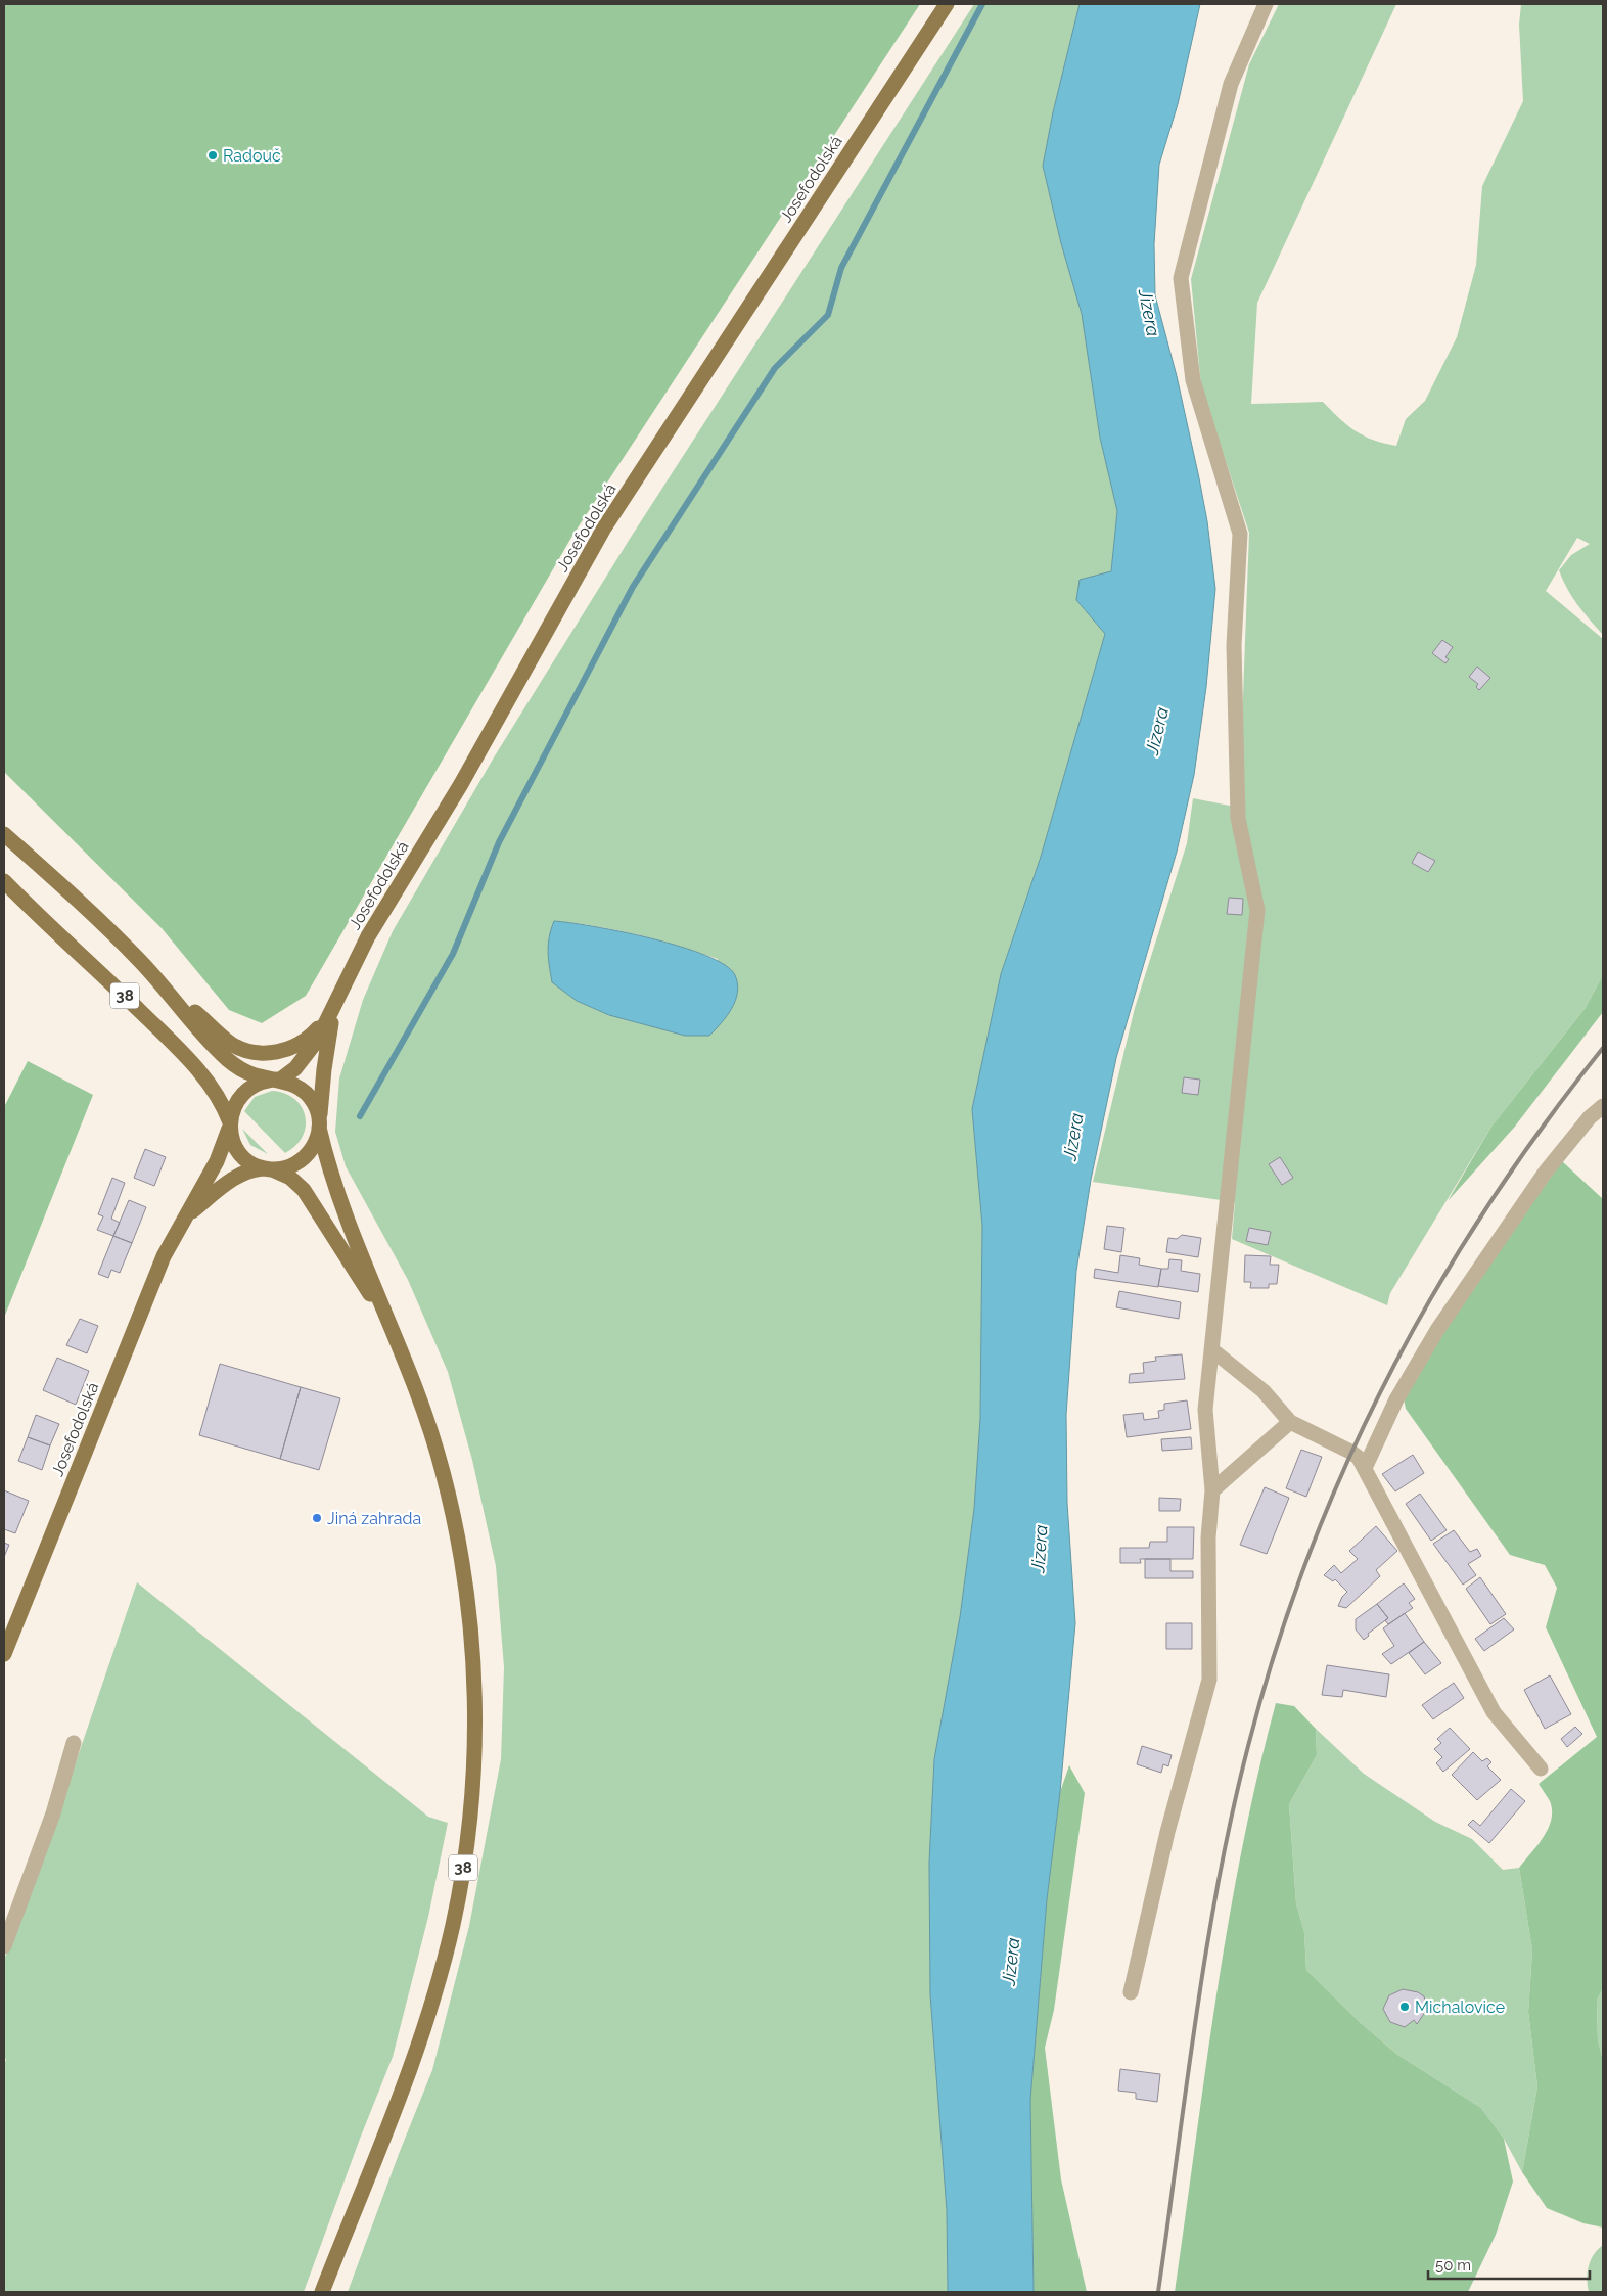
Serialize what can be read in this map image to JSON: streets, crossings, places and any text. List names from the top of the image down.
{
  "streets": {
    "main road": ["Josefodolská", "38"]
  },
  "crossings": [
    ["Josefodolská", "38"]
  ],
  "water": ["Jizera"],
  "places": ["Radouč", "Jiná zahrada", "Michalovice"],
  "scale_bar": "50 m"
}
